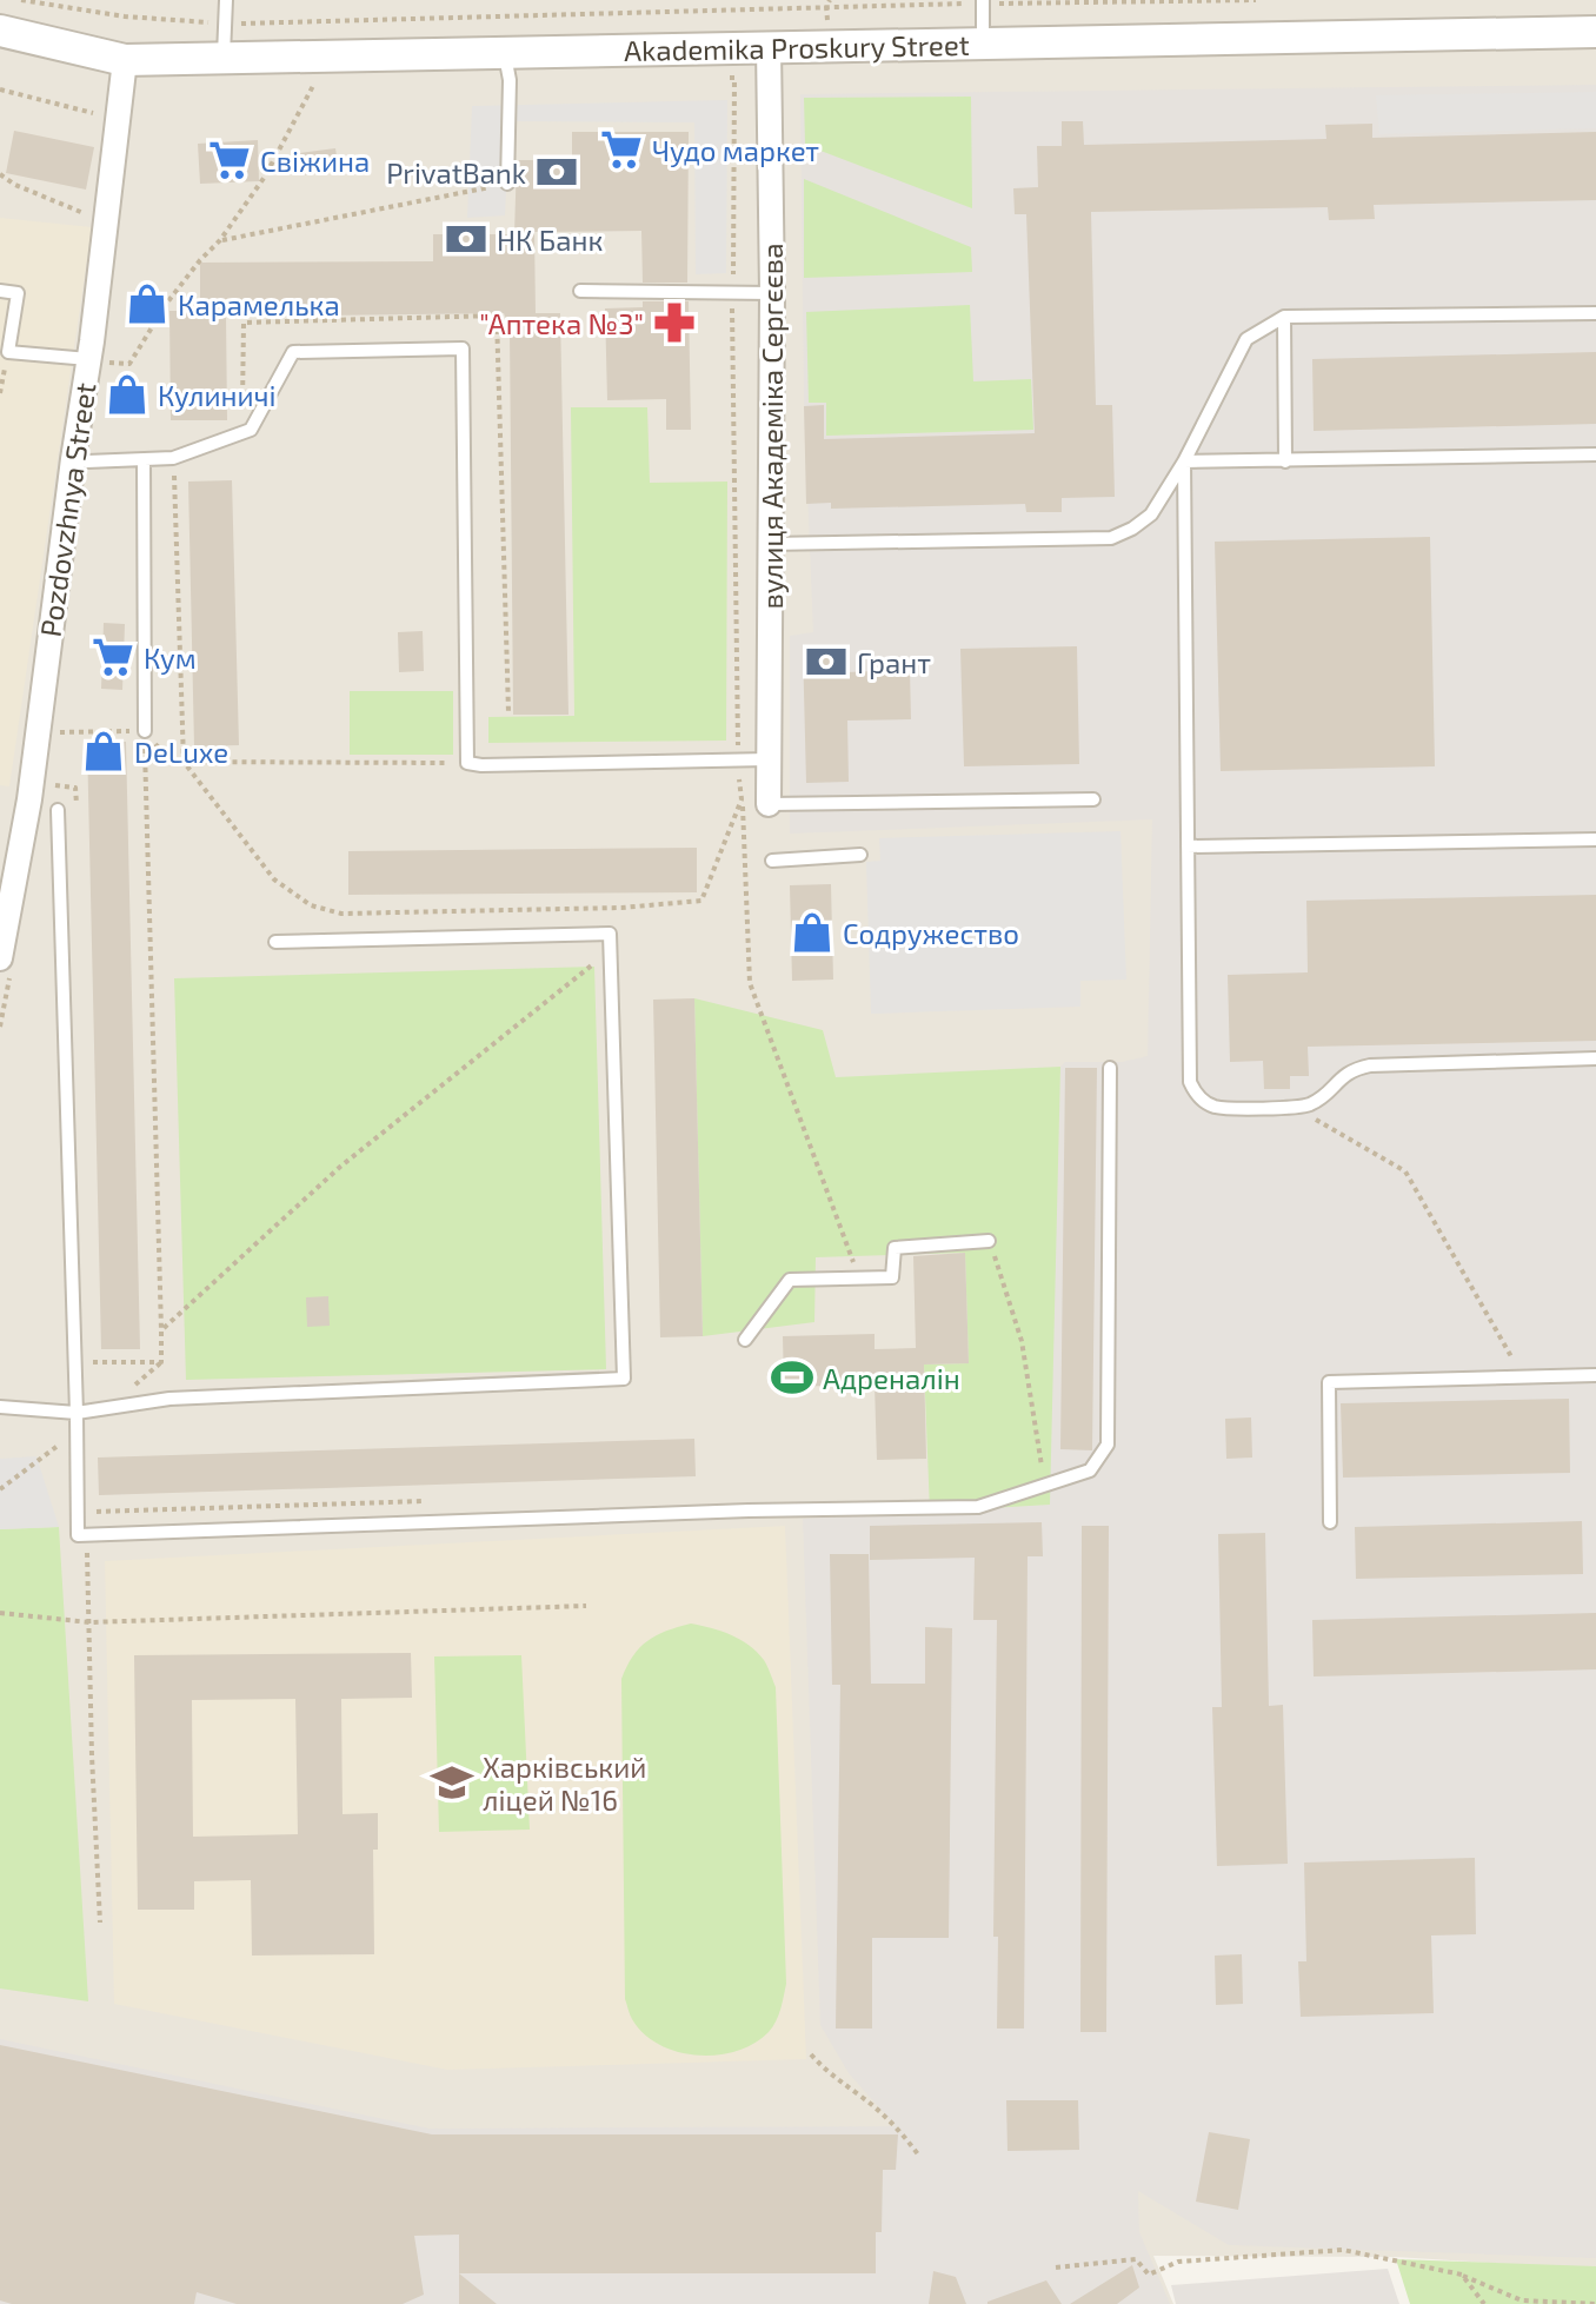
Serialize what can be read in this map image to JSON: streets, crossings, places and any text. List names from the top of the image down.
{
  "streets": {
    "street": ["Akademika Proskury Street", "вулиця Академіка Сергєєва", "Pozdovzhnya Street"]
  },
  "crossings": [
    ["Akademika Proskury Street", "вулиця Академіка Сергєєва"],
    ["Akademika Proskury Street", "Pozdovzhnya Street"]
  ],
  "places": {
    "supermarket": ["Чудо маркет", "Свіжина", "Кум"],
    "bank": ["PrivatBank", "НК Банк", "Грант"],
    "shop": [
      "Карамелька",
      "Кулиничі",
      "DeLuxe",
      "Содружество"
    ],
    "pharmacy": ["\"Аптека №3\""],
    "sports": ["Адреналін"],
    "school or university": ["Харківський ліцей №16"]
  }
}
